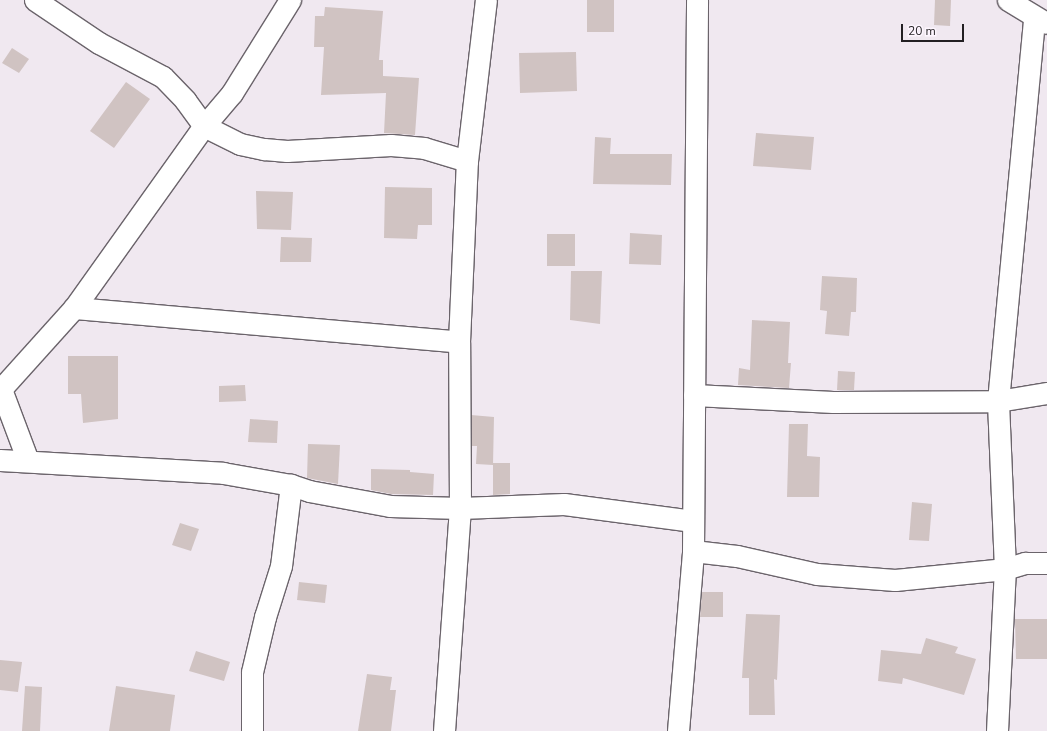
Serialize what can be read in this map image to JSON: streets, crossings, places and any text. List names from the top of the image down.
{
  "scale_bar": "20 m"
}
